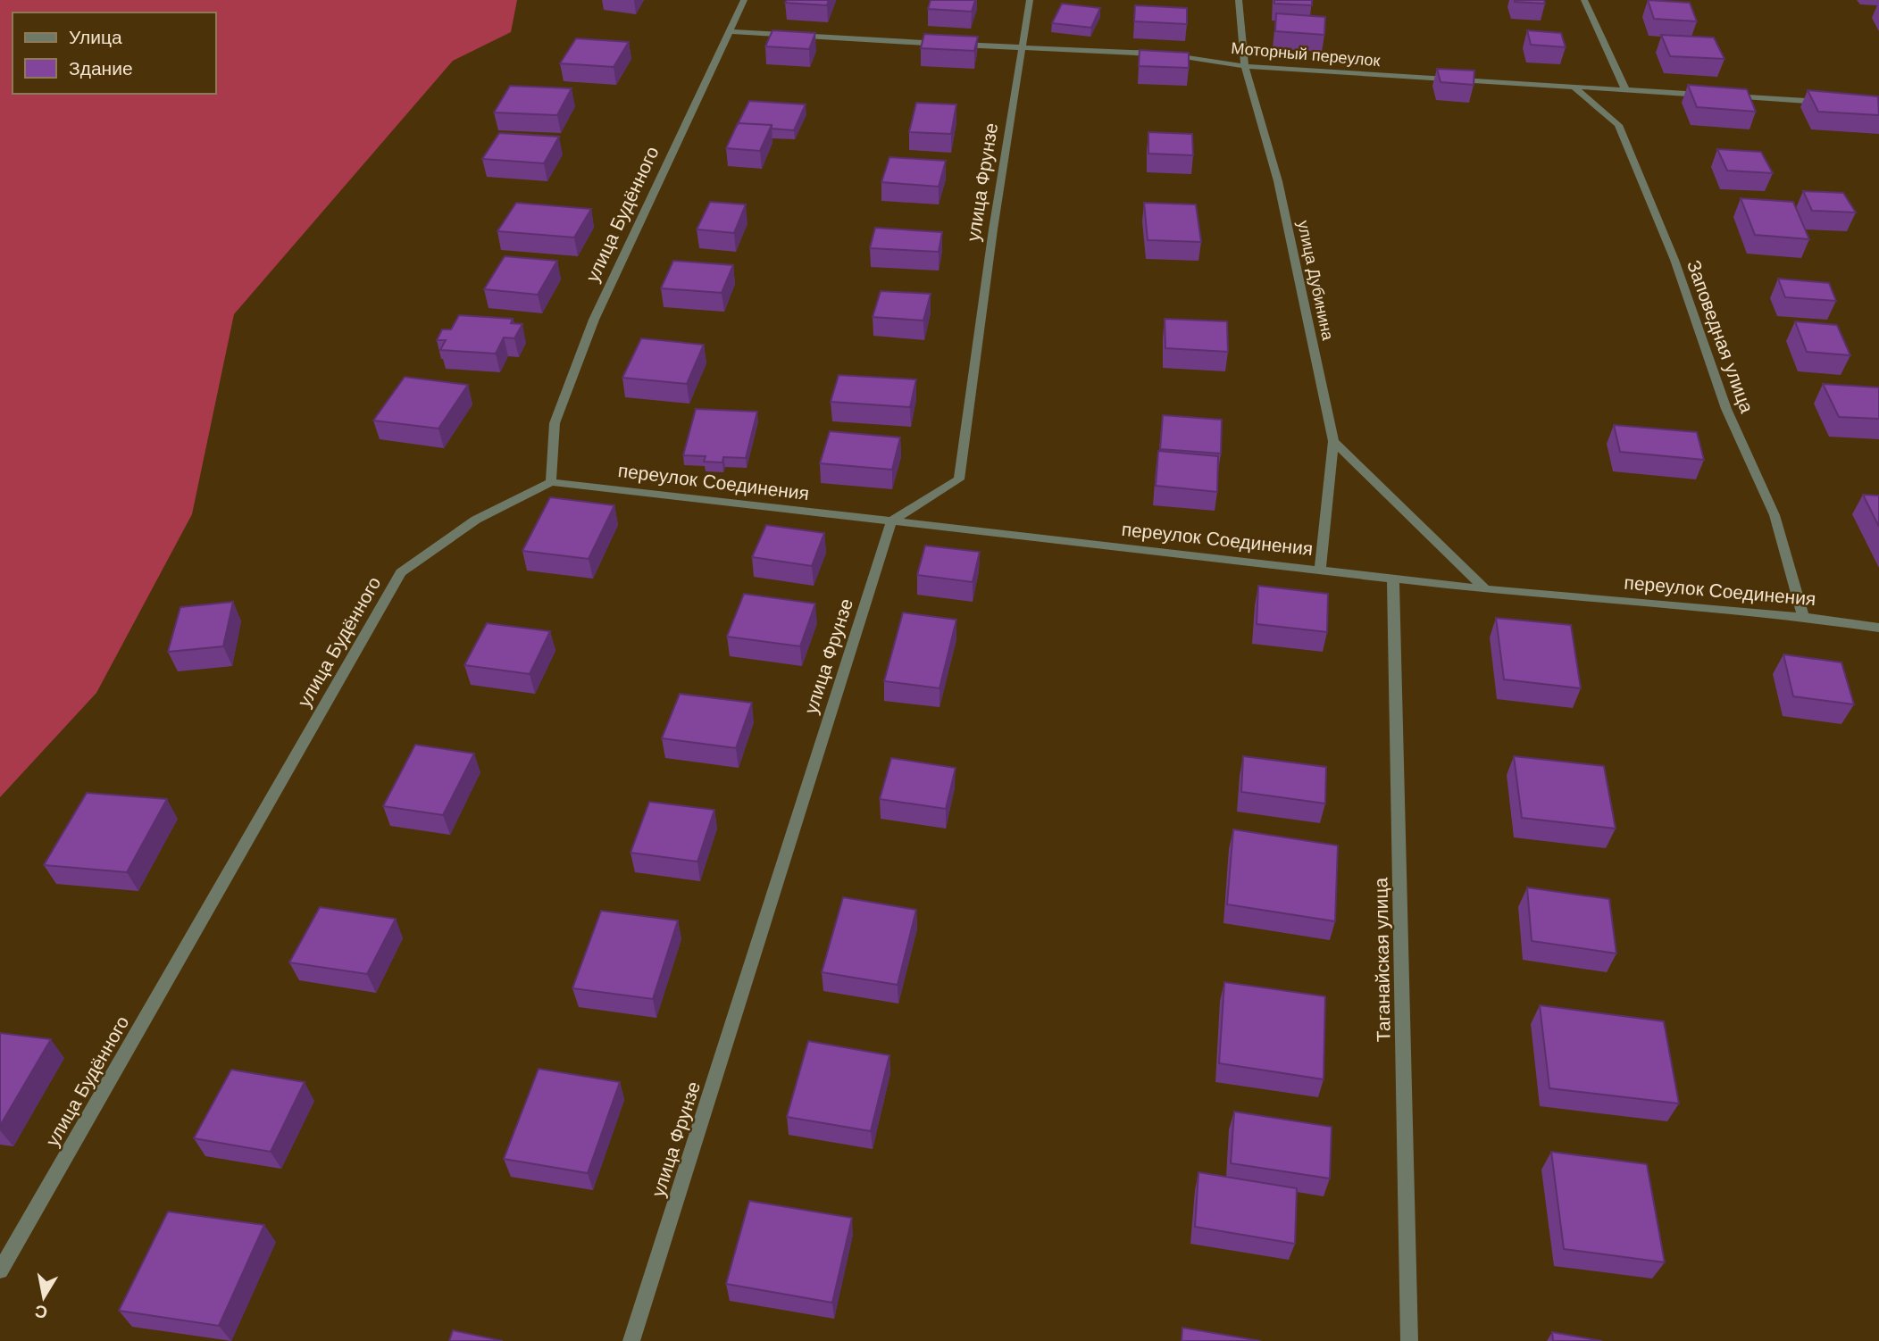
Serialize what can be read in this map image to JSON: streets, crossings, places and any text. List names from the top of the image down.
{
  "streets": {
    "street": [
      "Моторный переулок",
      "улица Фрунзе",
      "улица Будённого",
      "улица Дубинина",
      "Заповедная улица",
      "переулок Соединения",
      "Таганайская улица"
    ]
  },
  "crossings": [
    ["Моторный переулок", "улица Фрунзе"],
    ["Моторный переулок", "улица Будённого"],
    ["Моторный переулок", "улица Дубинина"],
    ["Моторный переулок", "Заповедная улица"],
    ["улица Фрунзе", "переулок Соединения"],
    ["улица Будённого", "переулок Соединения"],
    ["улица Дубинина", "переулок Соединения"],
    ["Заповедная улица", "переулок Соединения"],
    ["переулок Соединения", "Таганайская улица"]
  ],
  "legend": ["Улица", "Здание"],
  "north": "bottom"
}
